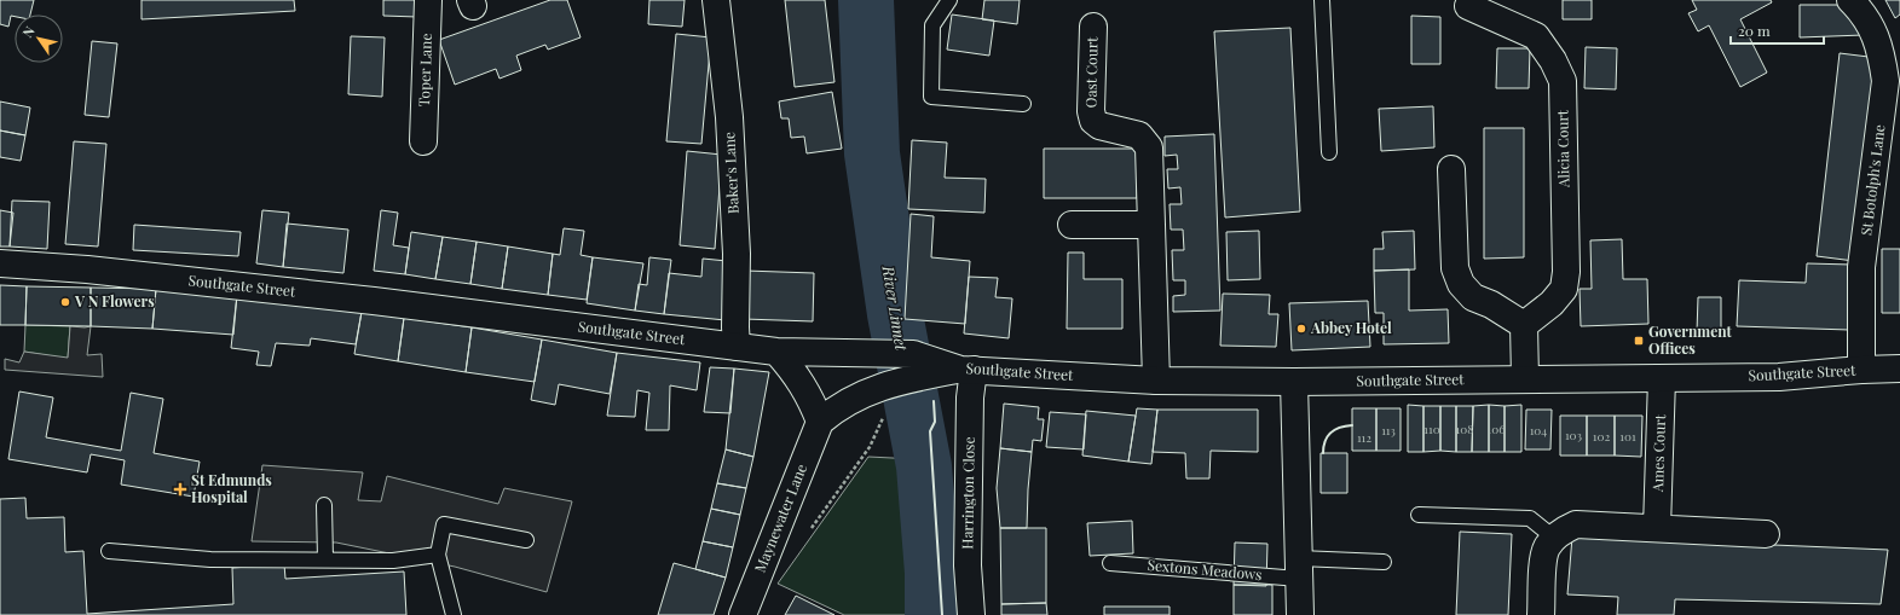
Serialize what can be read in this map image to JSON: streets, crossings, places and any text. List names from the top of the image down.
{
  "streets": {
    "street": [
      "Toper Lane",
      "Oast Court",
      "Alicia Court",
      "Baker's Lane",
      "St Botolph's Lane",
      "Southgate Street",
      "Ames Court",
      "Harrington Close",
      "Maynewater Lane"
    ],
    "lane": ["Sextons Meadows"]
  },
  "crossings": [
    ["Oast Court", "Southgate Street"],
    ["Baker's Lane", "Southgate Street"],
    ["St Botolph's Lane", "Southgate Street"],
    ["Southgate Street", "Ames Court"],
    ["Southgate Street", "Harrington Close"],
    ["Southgate Street", "Maynewater Lane"]
  ],
  "water": ["River Linnet"],
  "places": {
    "other": ["V N Flowers", "Abbey Hotel"],
    "transit": ["Government Offices"],
    "health": ["St Edmunds Hospital"]
  },
  "house_numbers": [
    "110",
    "108",
    "106",
    "113",
    "104",
    "103",
    "102",
    "101",
    "112"
  ],
  "scale_bar": "20 m",
  "north": "top left"
}
